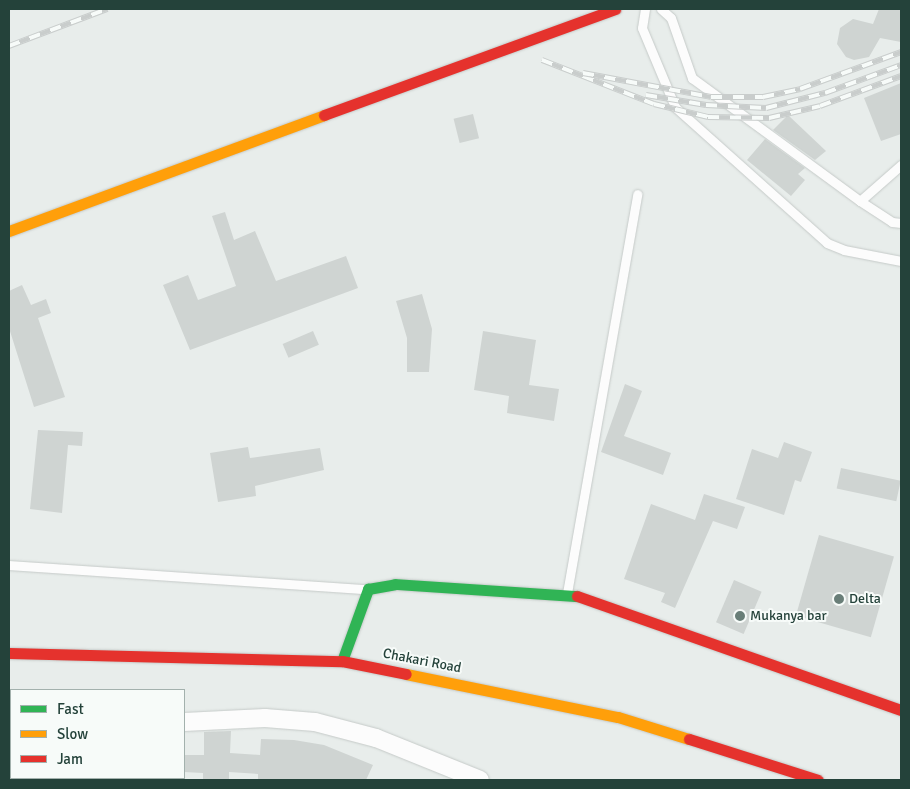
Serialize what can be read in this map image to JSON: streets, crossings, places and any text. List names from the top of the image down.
{
  "streets": {
    "street": ["Chakari Road"]
  },
  "places": ["Delta", "Mukanya bar"],
  "legend": ["Fast", "Slow", "Jam"]
}
